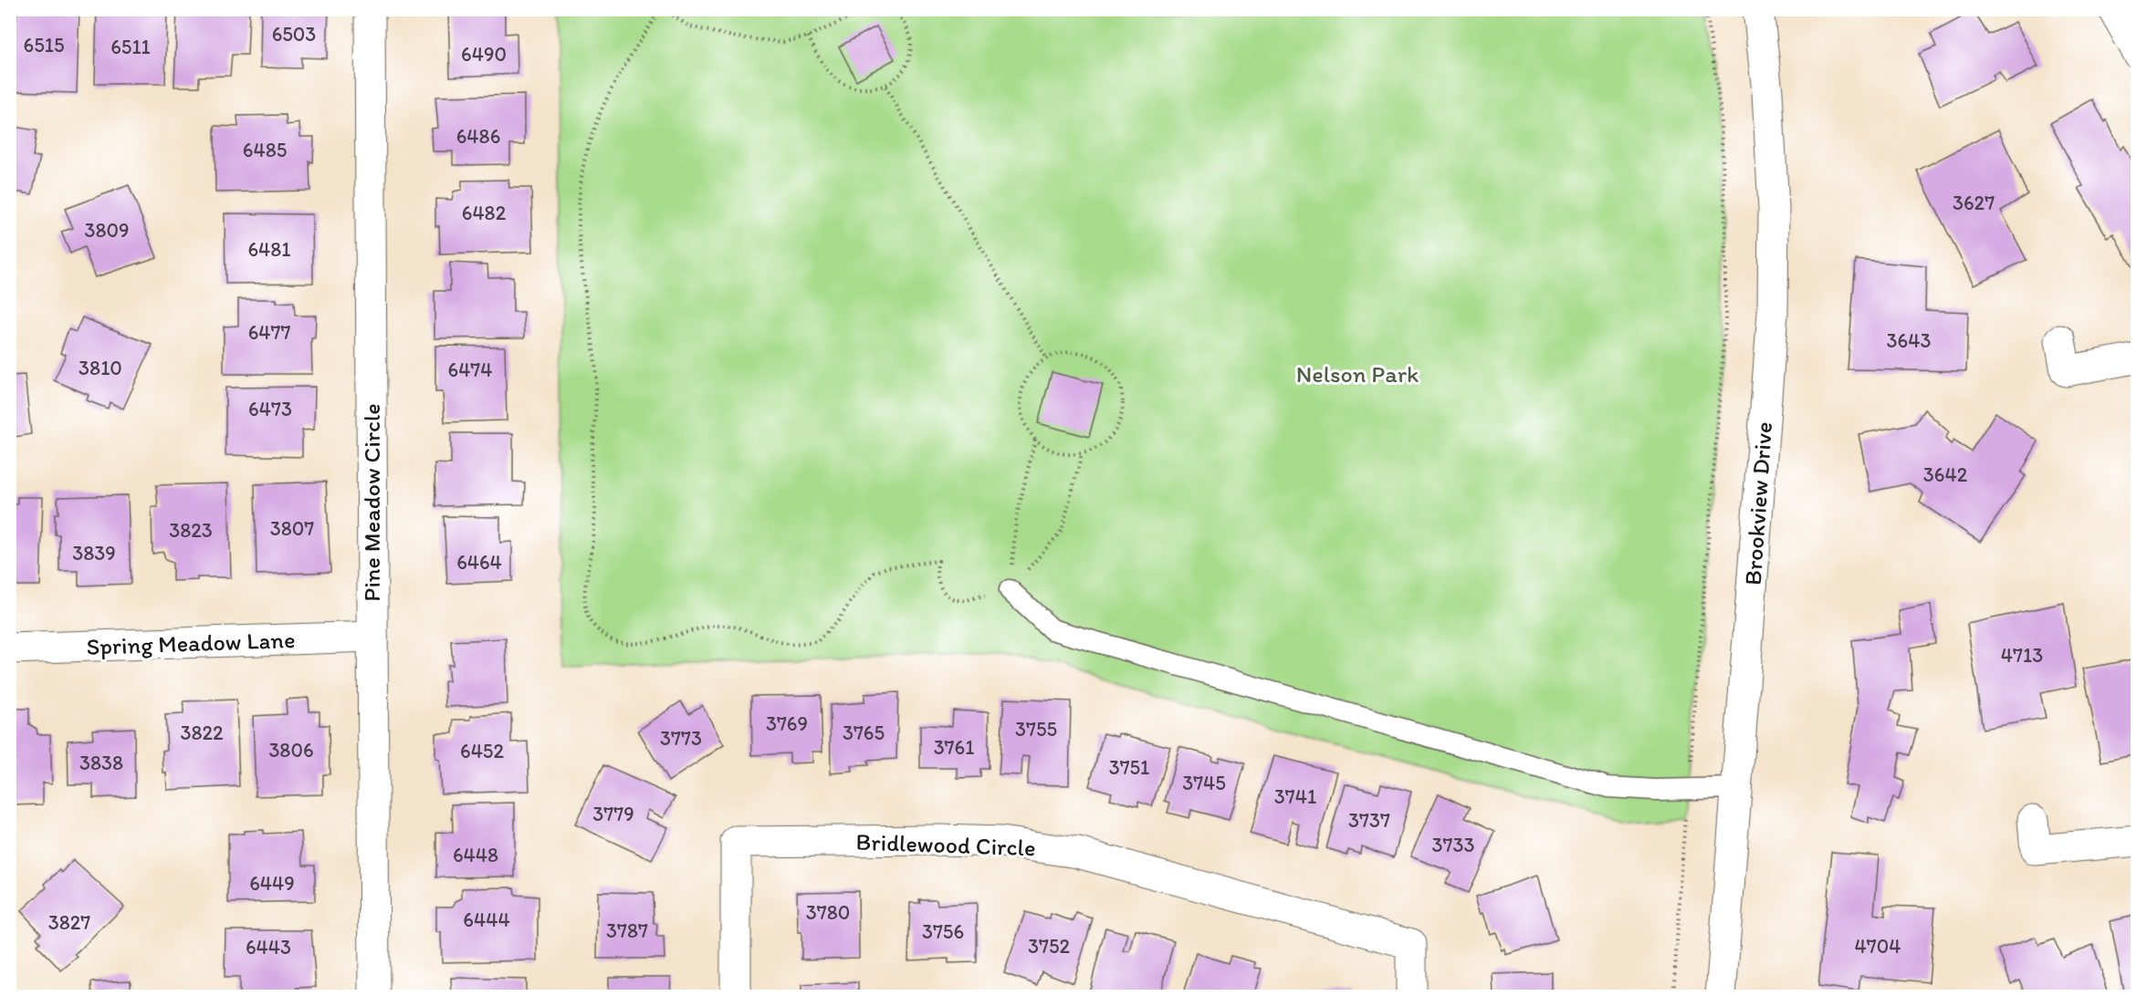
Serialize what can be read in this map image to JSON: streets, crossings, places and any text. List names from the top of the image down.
{
  "streets": {
    "street": [
      "Pine Meadow Circle",
      "Brookview Drive",
      "Spring Meadow Lane",
      "Bridlewood Circle"
    ]
  },
  "crossings": [
    ["Pine Meadow Circle", "Spring Meadow Lane"]
  ],
  "parks": ["Nelson Park"],
  "house_numbers": [
    "6503",
    "6515",
    "6511",
    "6490",
    "6486",
    "6485",
    "3627",
    "6482",
    "3809",
    "6481",
    "6477",
    "3643",
    "3810",
    "6474",
    "6473",
    "3642",
    "3807",
    "3823",
    "3839",
    "6464",
    "4713",
    "3769",
    "3755",
    "3822",
    "3765",
    "3773",
    "3761",
    "3806",
    "6452",
    "3838",
    "3751",
    "3745",
    "3741",
    "3779",
    "3737",
    "3733",
    "6448",
    "6449",
    "3780",
    "6444",
    "3827",
    "3787",
    "3756",
    "3752",
    "4704",
    "6443"
  ]
}
